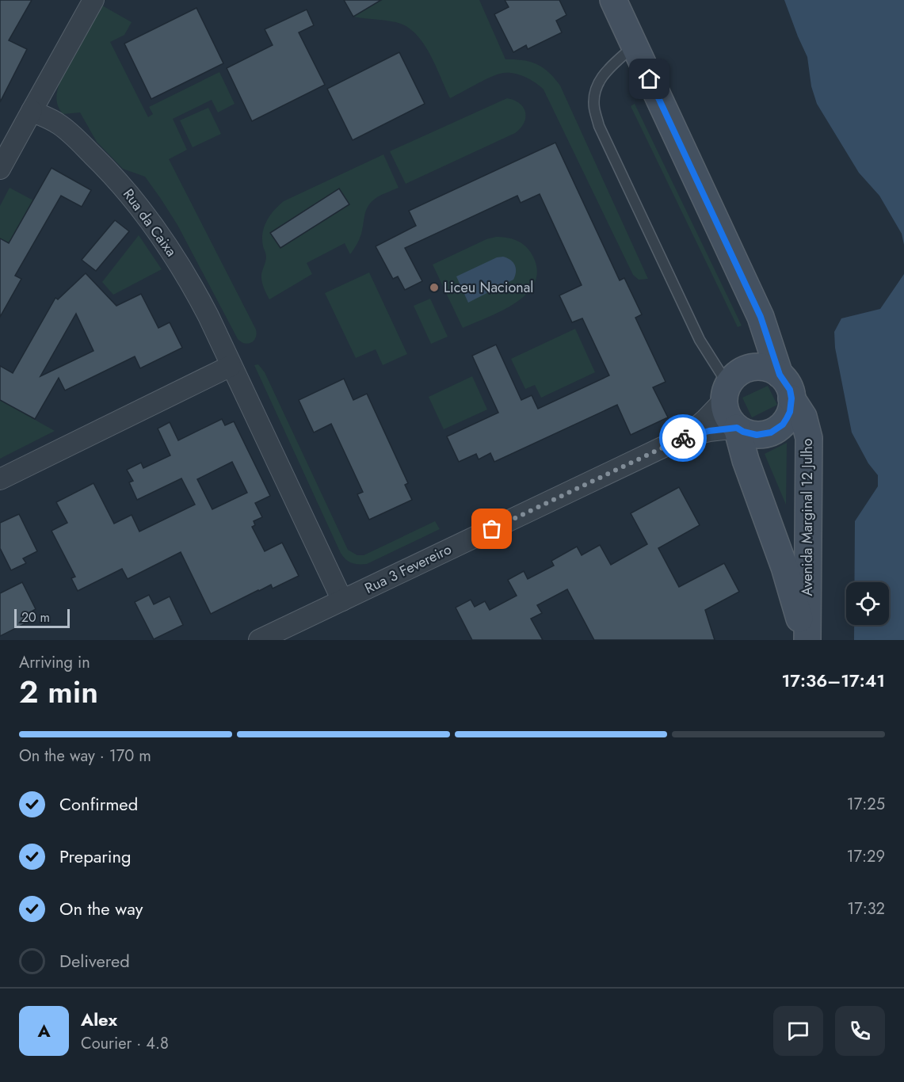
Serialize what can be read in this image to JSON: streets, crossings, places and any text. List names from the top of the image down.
{
  "streets": {
    "street": ["Rua da Caixa", "Avenida Marginal 12 Julho", "Rua 3 Fevereiro"]
  },
  "crossings": [
    ["Rua da Caixa", "Rua 3 Fevereiro"]
  ],
  "places": ["Liceu Nacional"],
  "scale_bar": "20 m",
  "page": {
    "scale": "20 m",
    "heading": ["2 min", "Arriving in", "17:36–17:41"],
    "panel": ["Alex", "Courier · 4.8"],
    "bar": "On the way · 170 m",
    "list": [
      ["Confirmed", "17:25"],
      ["Preparing", "17:29"],
      ["On the way", "17:32"],
      "Delivered"
    ],
    "round": "A"
  }
}
